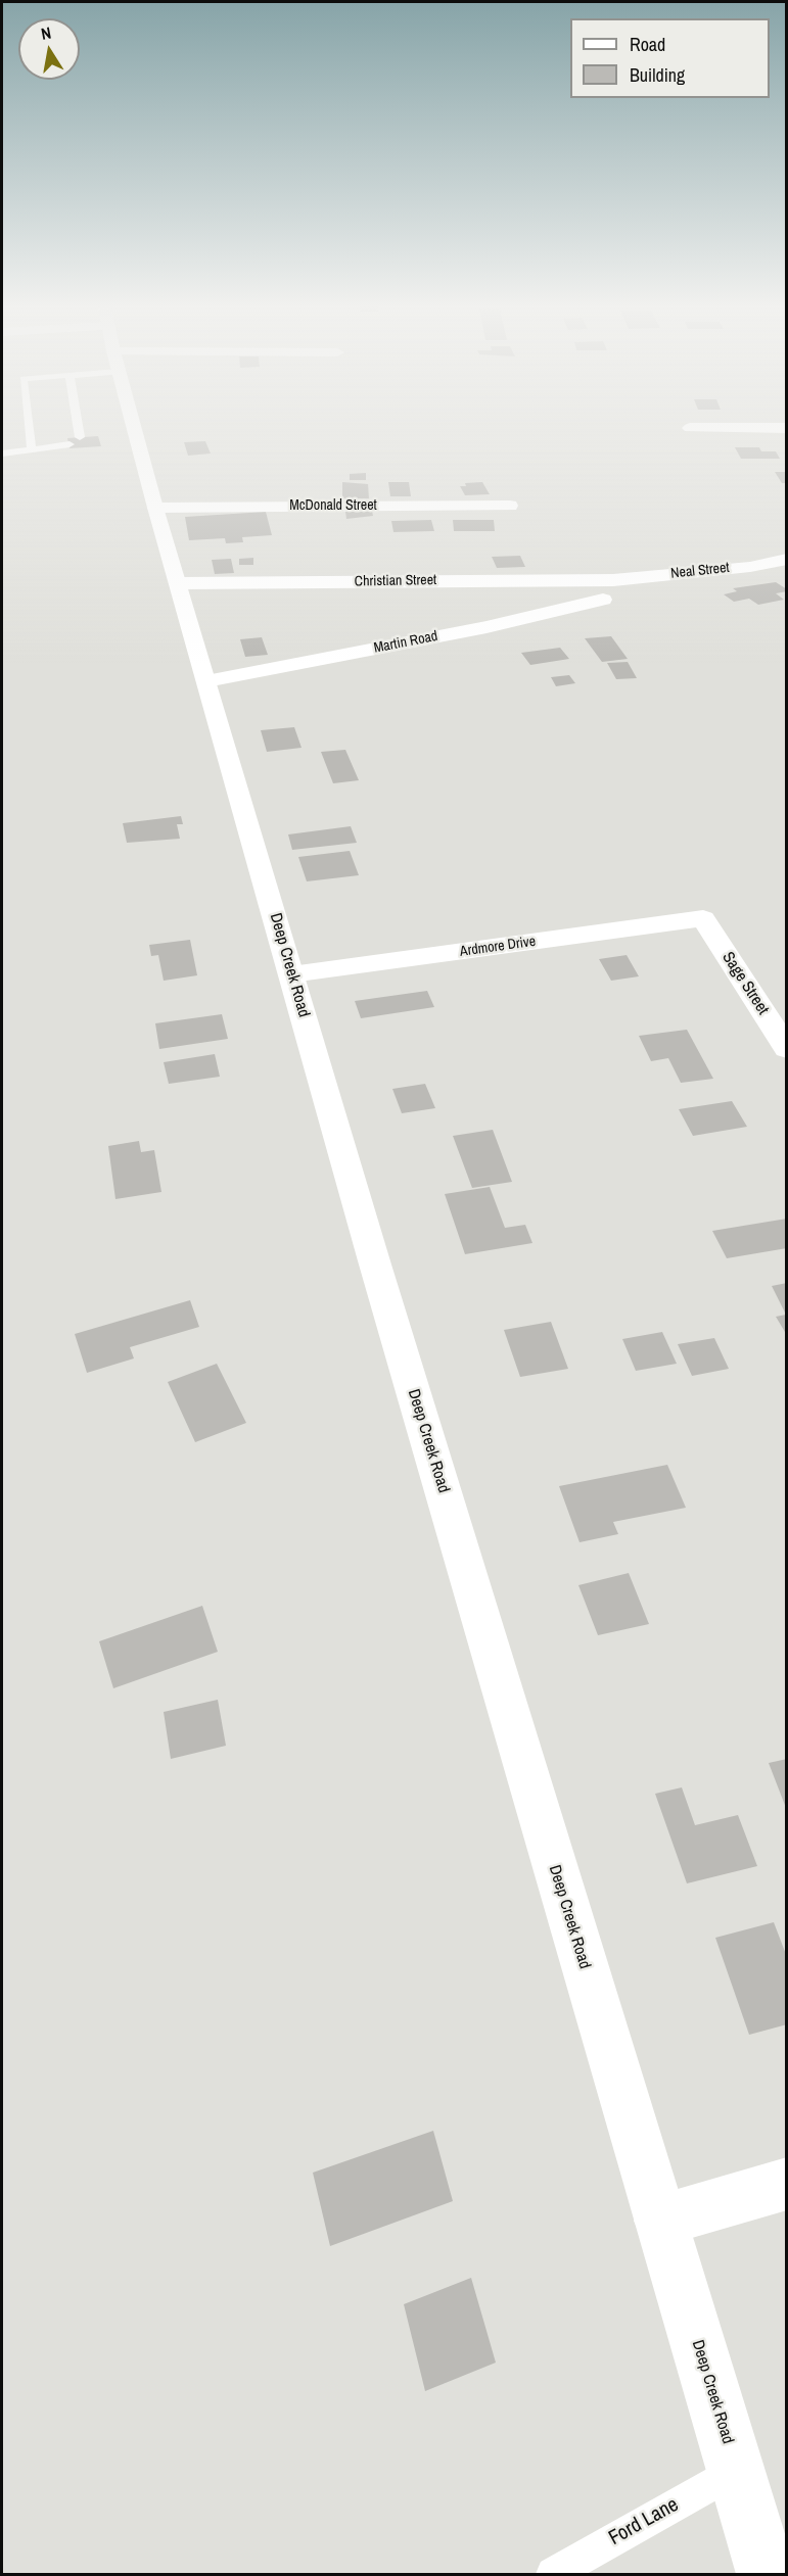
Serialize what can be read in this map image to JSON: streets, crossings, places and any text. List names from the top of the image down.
{
  "streets": {
    "street": [
      "McDonald Street",
      "Neal Street",
      "Christian Street",
      "Martin Road",
      "Ardmore Drive",
      "Deep Creek Road",
      "Sage Street"
    ],
    "lane": ["Ford Lane"]
  },
  "crossings": [
    ["McDonald Street", "Deep Creek Road"],
    ["Neal Street", "Christian Street"],
    ["Christian Street", "Deep Creek Road"],
    ["Martin Road", "Deep Creek Road"],
    ["Ardmore Drive", "Deep Creek Road"],
    ["Ardmore Drive", "Sage Street"],
    ["Deep Creek Road", "Ford Lane"]
  ],
  "legend": ["Road", "Building"],
  "north": "top"
}
